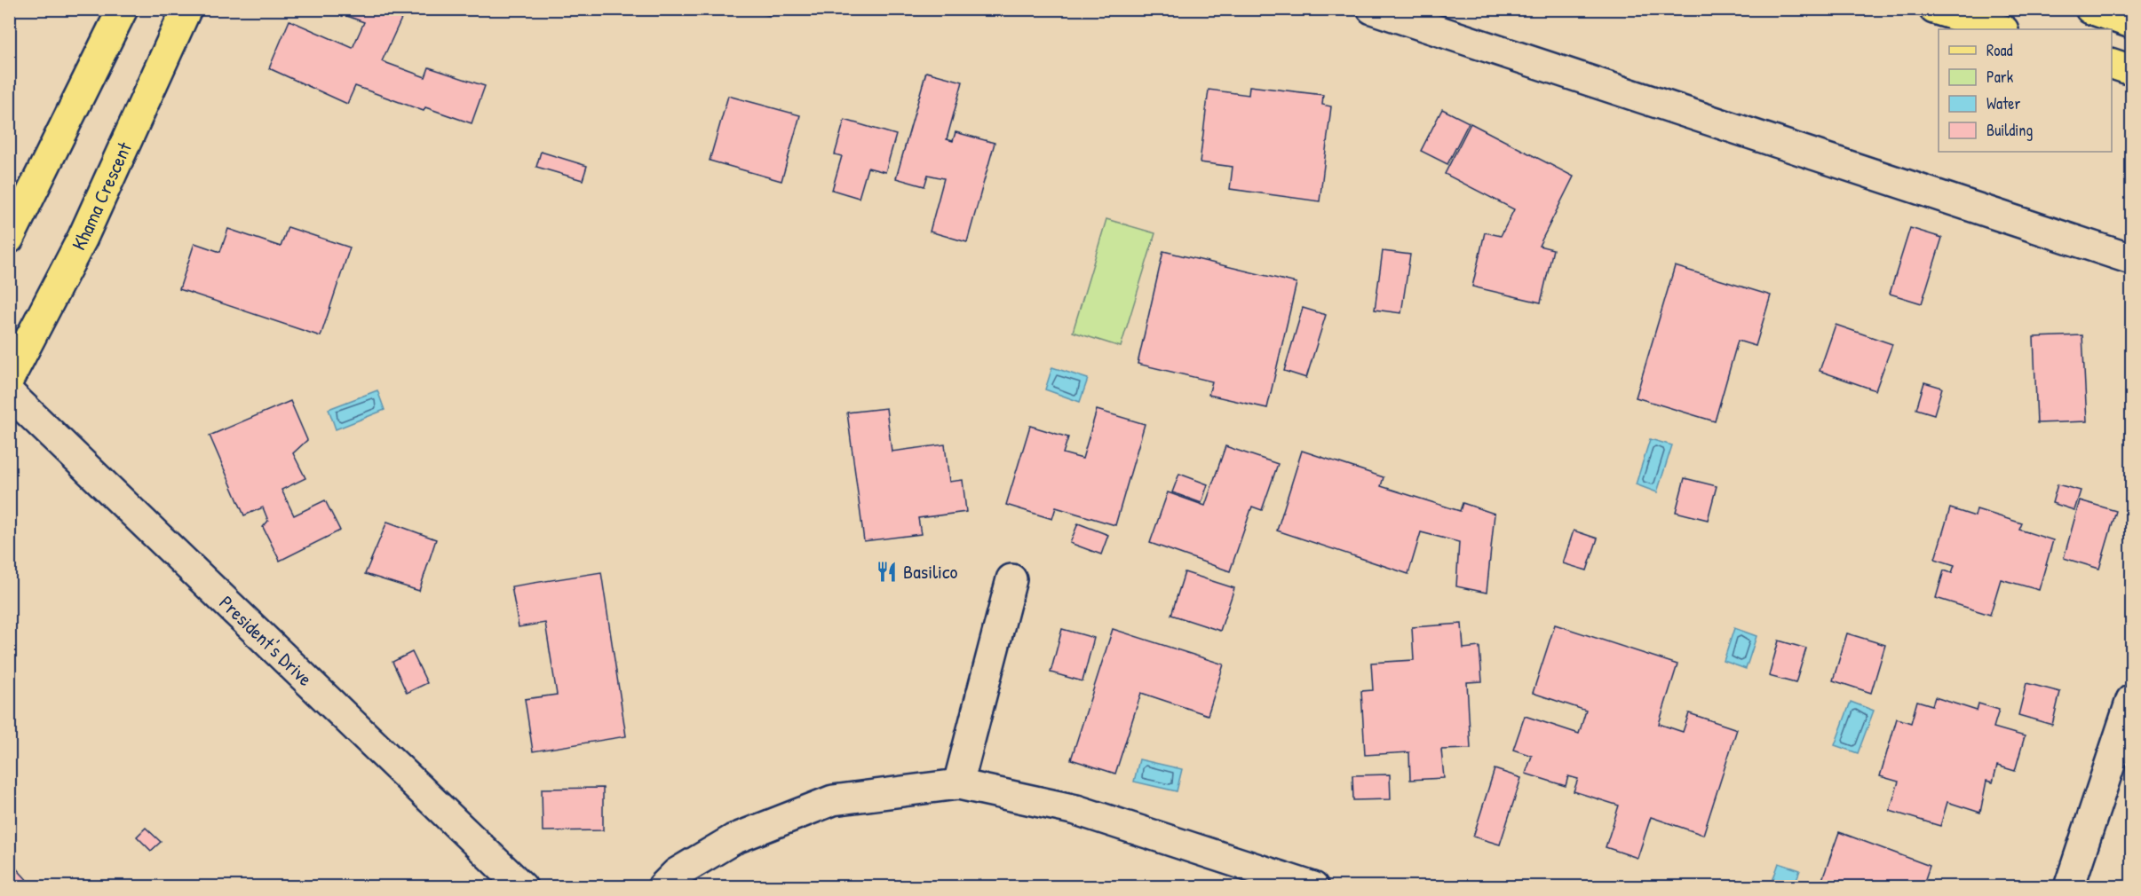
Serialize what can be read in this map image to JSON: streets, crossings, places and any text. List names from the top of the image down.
{
  "streets": {
    "main road": ["Khama Crescent"],
    "street": ["President's Drive"]
  },
  "places": {
    "restaurant": ["Basilico"]
  },
  "legend": [
    "Road",
    "Park",
    "Water",
    "Building"
  ]
}
